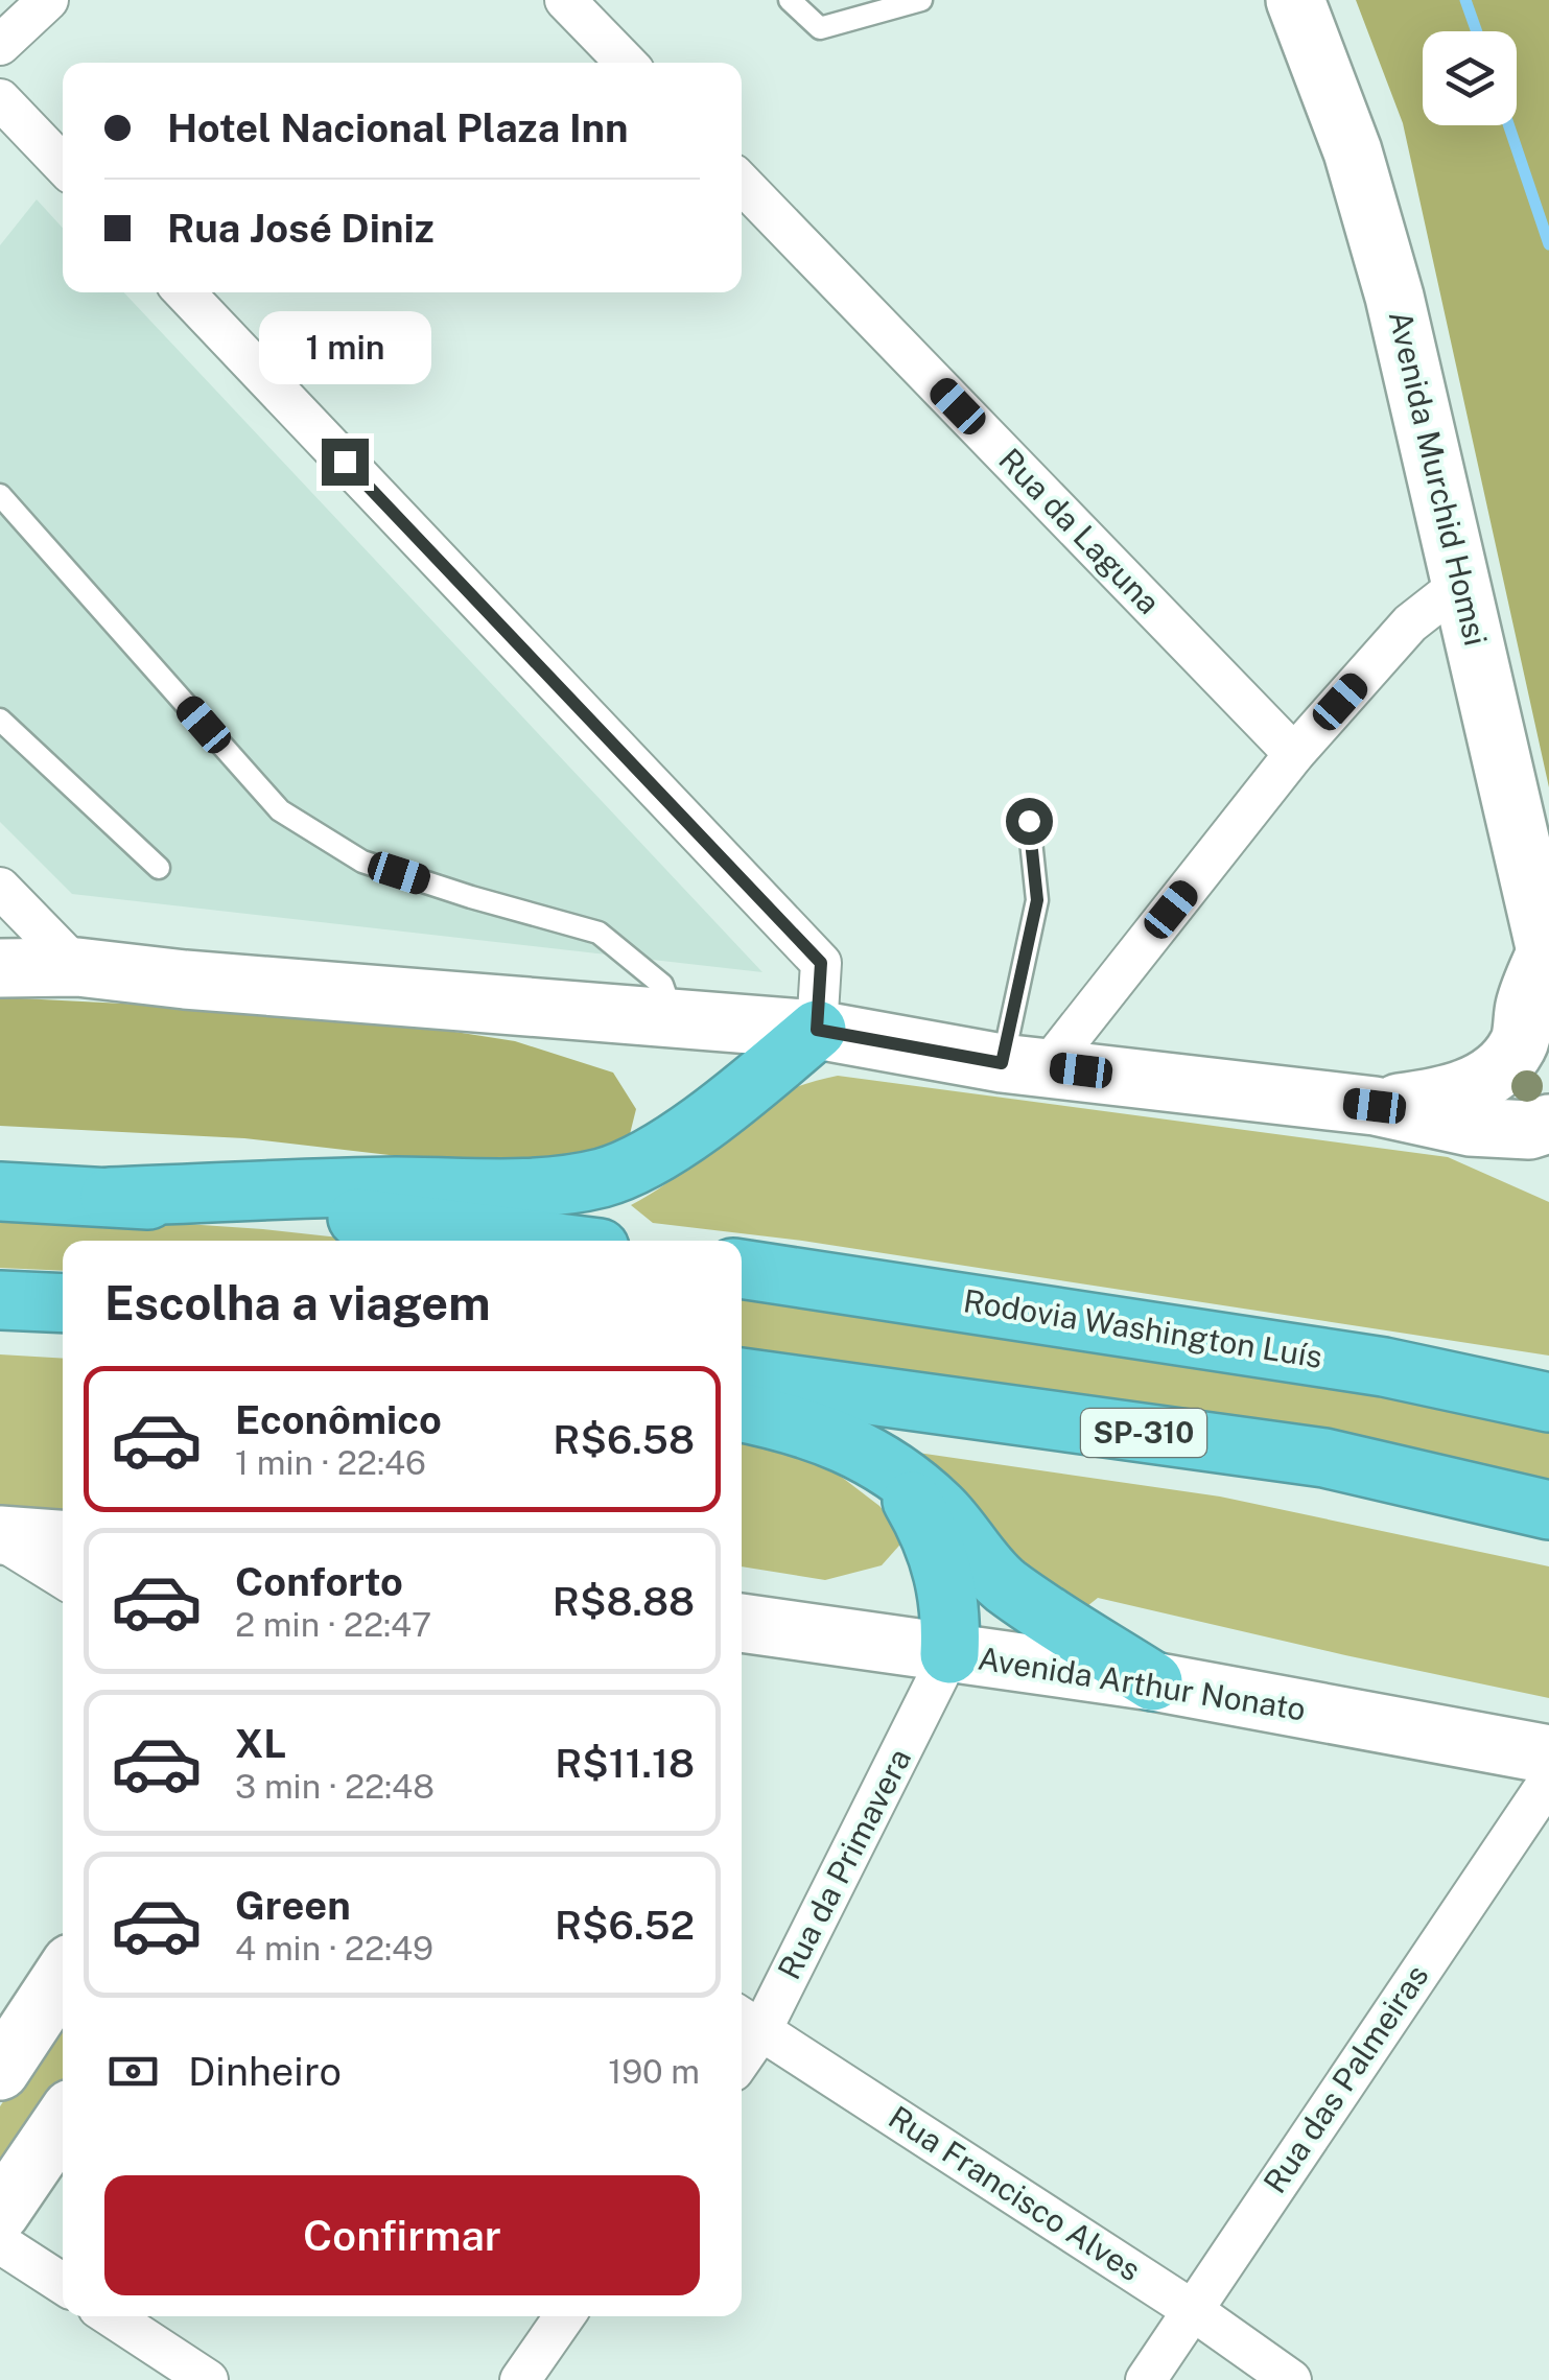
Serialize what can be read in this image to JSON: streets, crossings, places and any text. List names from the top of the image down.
{
  "streets": {
    "highway": ["Rodovia Washington Luís", "SP-310"],
    "main road": ["Avenida Murchid Homsi", "Avenida Arthur Nonato"],
    "street": [
      "Rua da Laguna",
      "Rua da Primavera",
      "Rua das Palmeiras",
      "Rua Francisco Alves"
    ]
  },
  "crossings": [
    ["Avenida Arthur Nonato", "Rua da Primavera"],
    ["Rua da Primavera", "Rua Francisco Alves"],
    ["Rua das Palmeiras", "Rua Francisco Alves"]
  ],
  "page": {
    "banner": ["Hotel Nacional Plaza Inn", "Rua José Diniz"],
    "bubble": "1 min",
    "heading": "Escolha a viagem",
    "list": [
      {
        "name": "Econômico",
        "note": "1 min · 22:46",
        "value": "R$6.58"
      },
      {
        "name": "Conforto",
        "note": "2 min · 22:47",
        "value": "R$8.88"
      },
      {
        "name": "XL",
        "note": "3 min · 22:48",
        "value": "R$11.18"
      },
      {
        "name": "Green",
        "note": "4 min · 22:49",
        "value": "R$6.52"
      }
    ],
    "pay": ["Dinheiro", "190 m"],
    "buttons": "Confirmar"
  }
}
